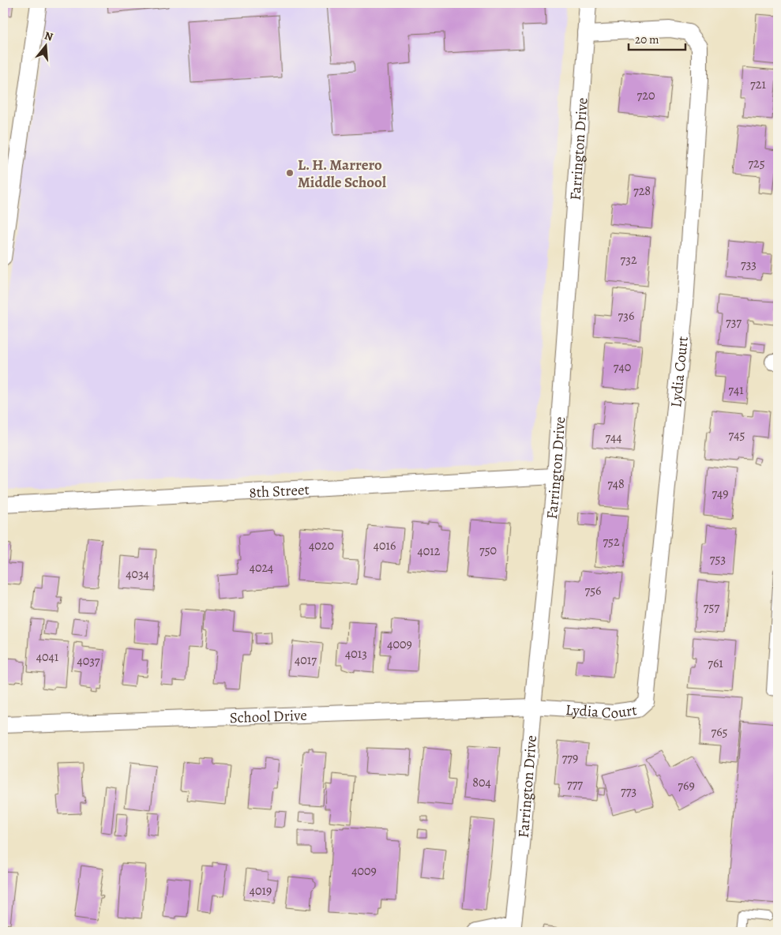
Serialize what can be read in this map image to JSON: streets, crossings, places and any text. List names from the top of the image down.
{
  "streets": {
    "street": [
      "Farrington Drive",
      "Lydia Court",
      "8th Street",
      "School Drive"
    ]
  },
  "crossings": [
    ["Farrington Drive", "Lydia Court"],
    ["Farrington Drive", "8th Street"],
    ["Farrington Drive", "School Drive"],
    ["Lydia Court", "School Drive"]
  ],
  "places": ["L. H. Marrero Middle School"],
  "house_numbers": [
    "721",
    "720",
    "725",
    "728",
    "732",
    "733",
    "736",
    "737",
    "740",
    "741",
    "745",
    "744",
    "748",
    "749",
    "752",
    "4020",
    "4016",
    "750",
    "4012",
    "753",
    "4024",
    "4034",
    "756",
    "757",
    "4009",
    "4013",
    "4041",
    "4017",
    "4037",
    "761",
    "765",
    "779",
    "804",
    "777",
    "769",
    "773",
    "4009",
    "4019"
  ],
  "scale_bar": "20 m",
  "north": "top"
}
